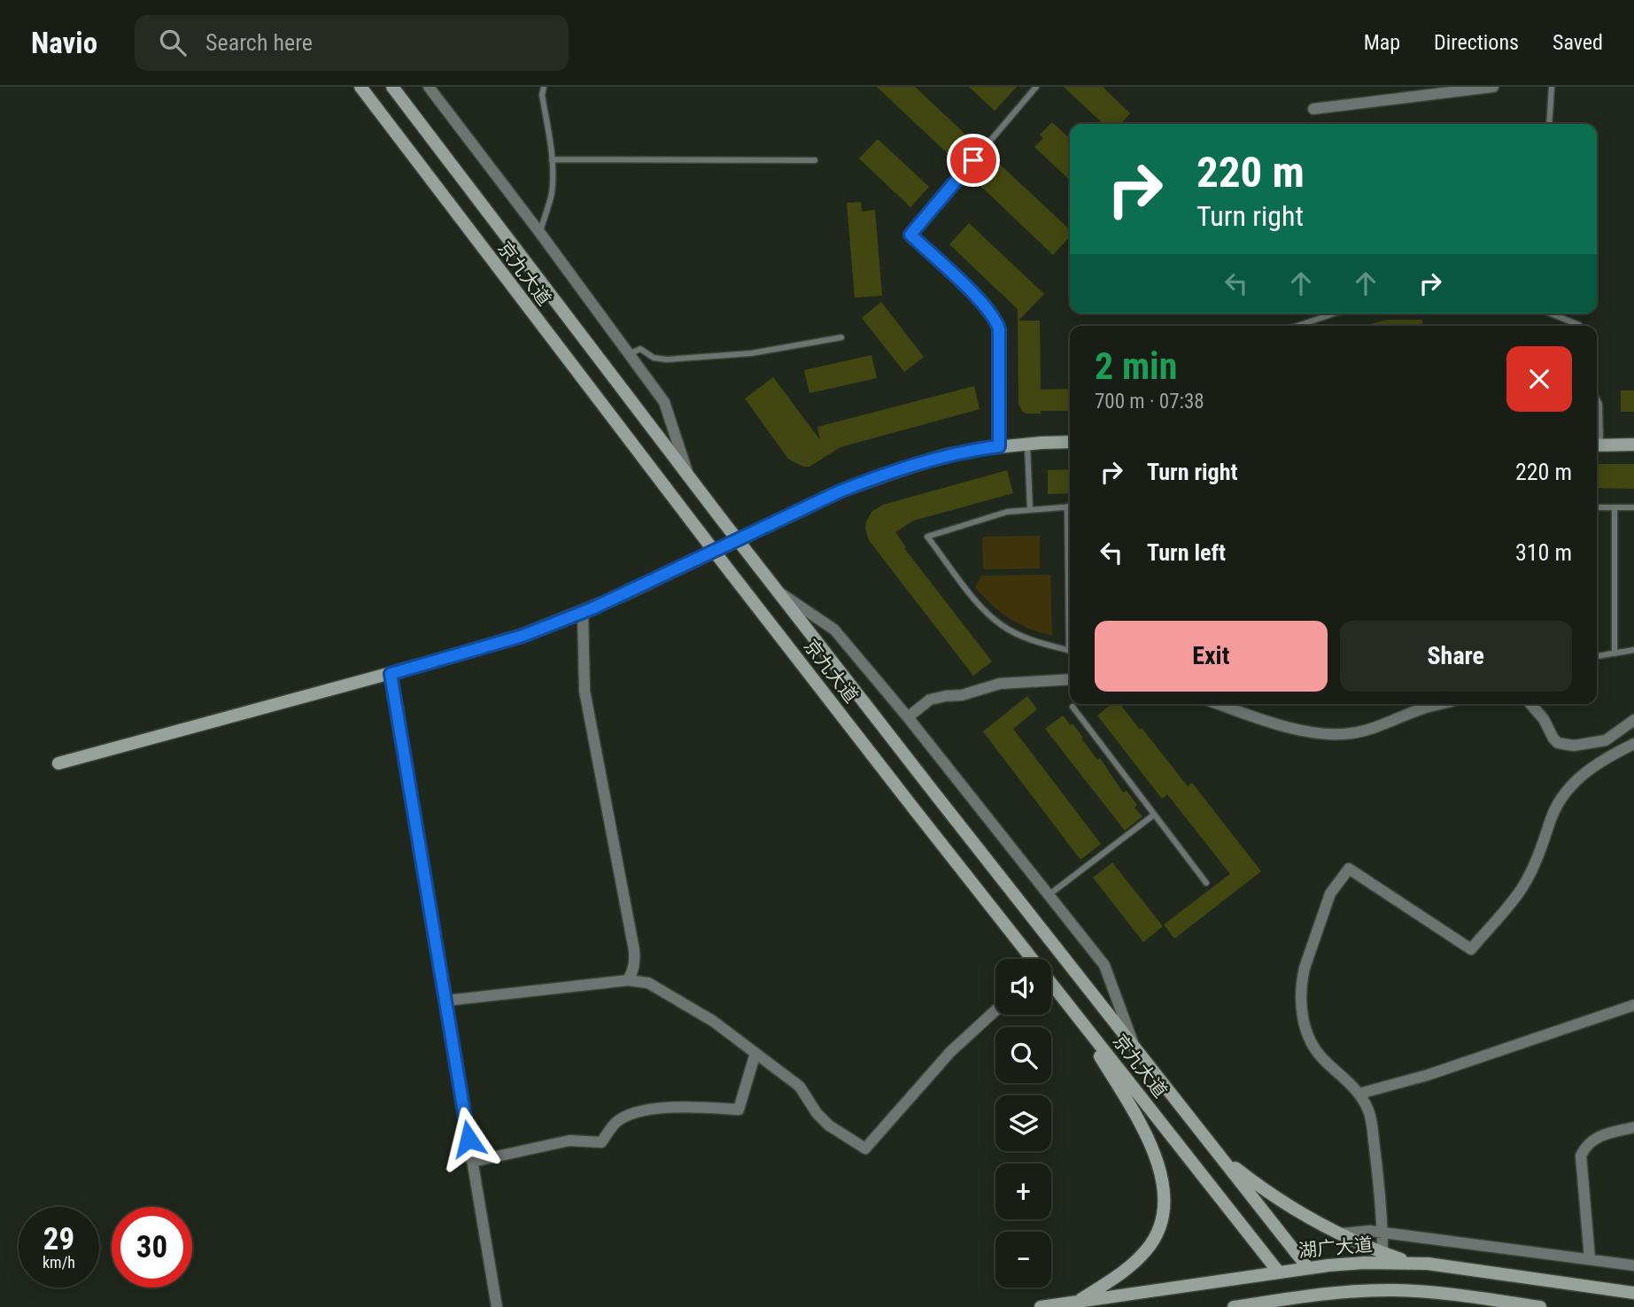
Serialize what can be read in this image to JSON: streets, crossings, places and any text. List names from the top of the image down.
{
  "streets": {
    "street": ["京九大道", "湖广大道"]
  },
  "crossings": [
    ["京九大道", "湖广大道"]
  ],
  "page": {
    "header": "Navio",
    "search": "Search here",
    "nav": ["Map", "Directions", "Saved"],
    "turn": ["220 m", "Turn right"],
    "heading": ["2 min", "700 m · 07:38"],
    "list": [
      {
        "name": "Turn right",
        "value": "220 m"
      },
      {
        "name": "Turn left",
        "value": "310 m"
      }
    ],
    "buttons": ["Exit", "Share"],
    "map_buttons": ["+", "−"],
    "speed": "29 km/h",
    "limit": "30"
  }
}
